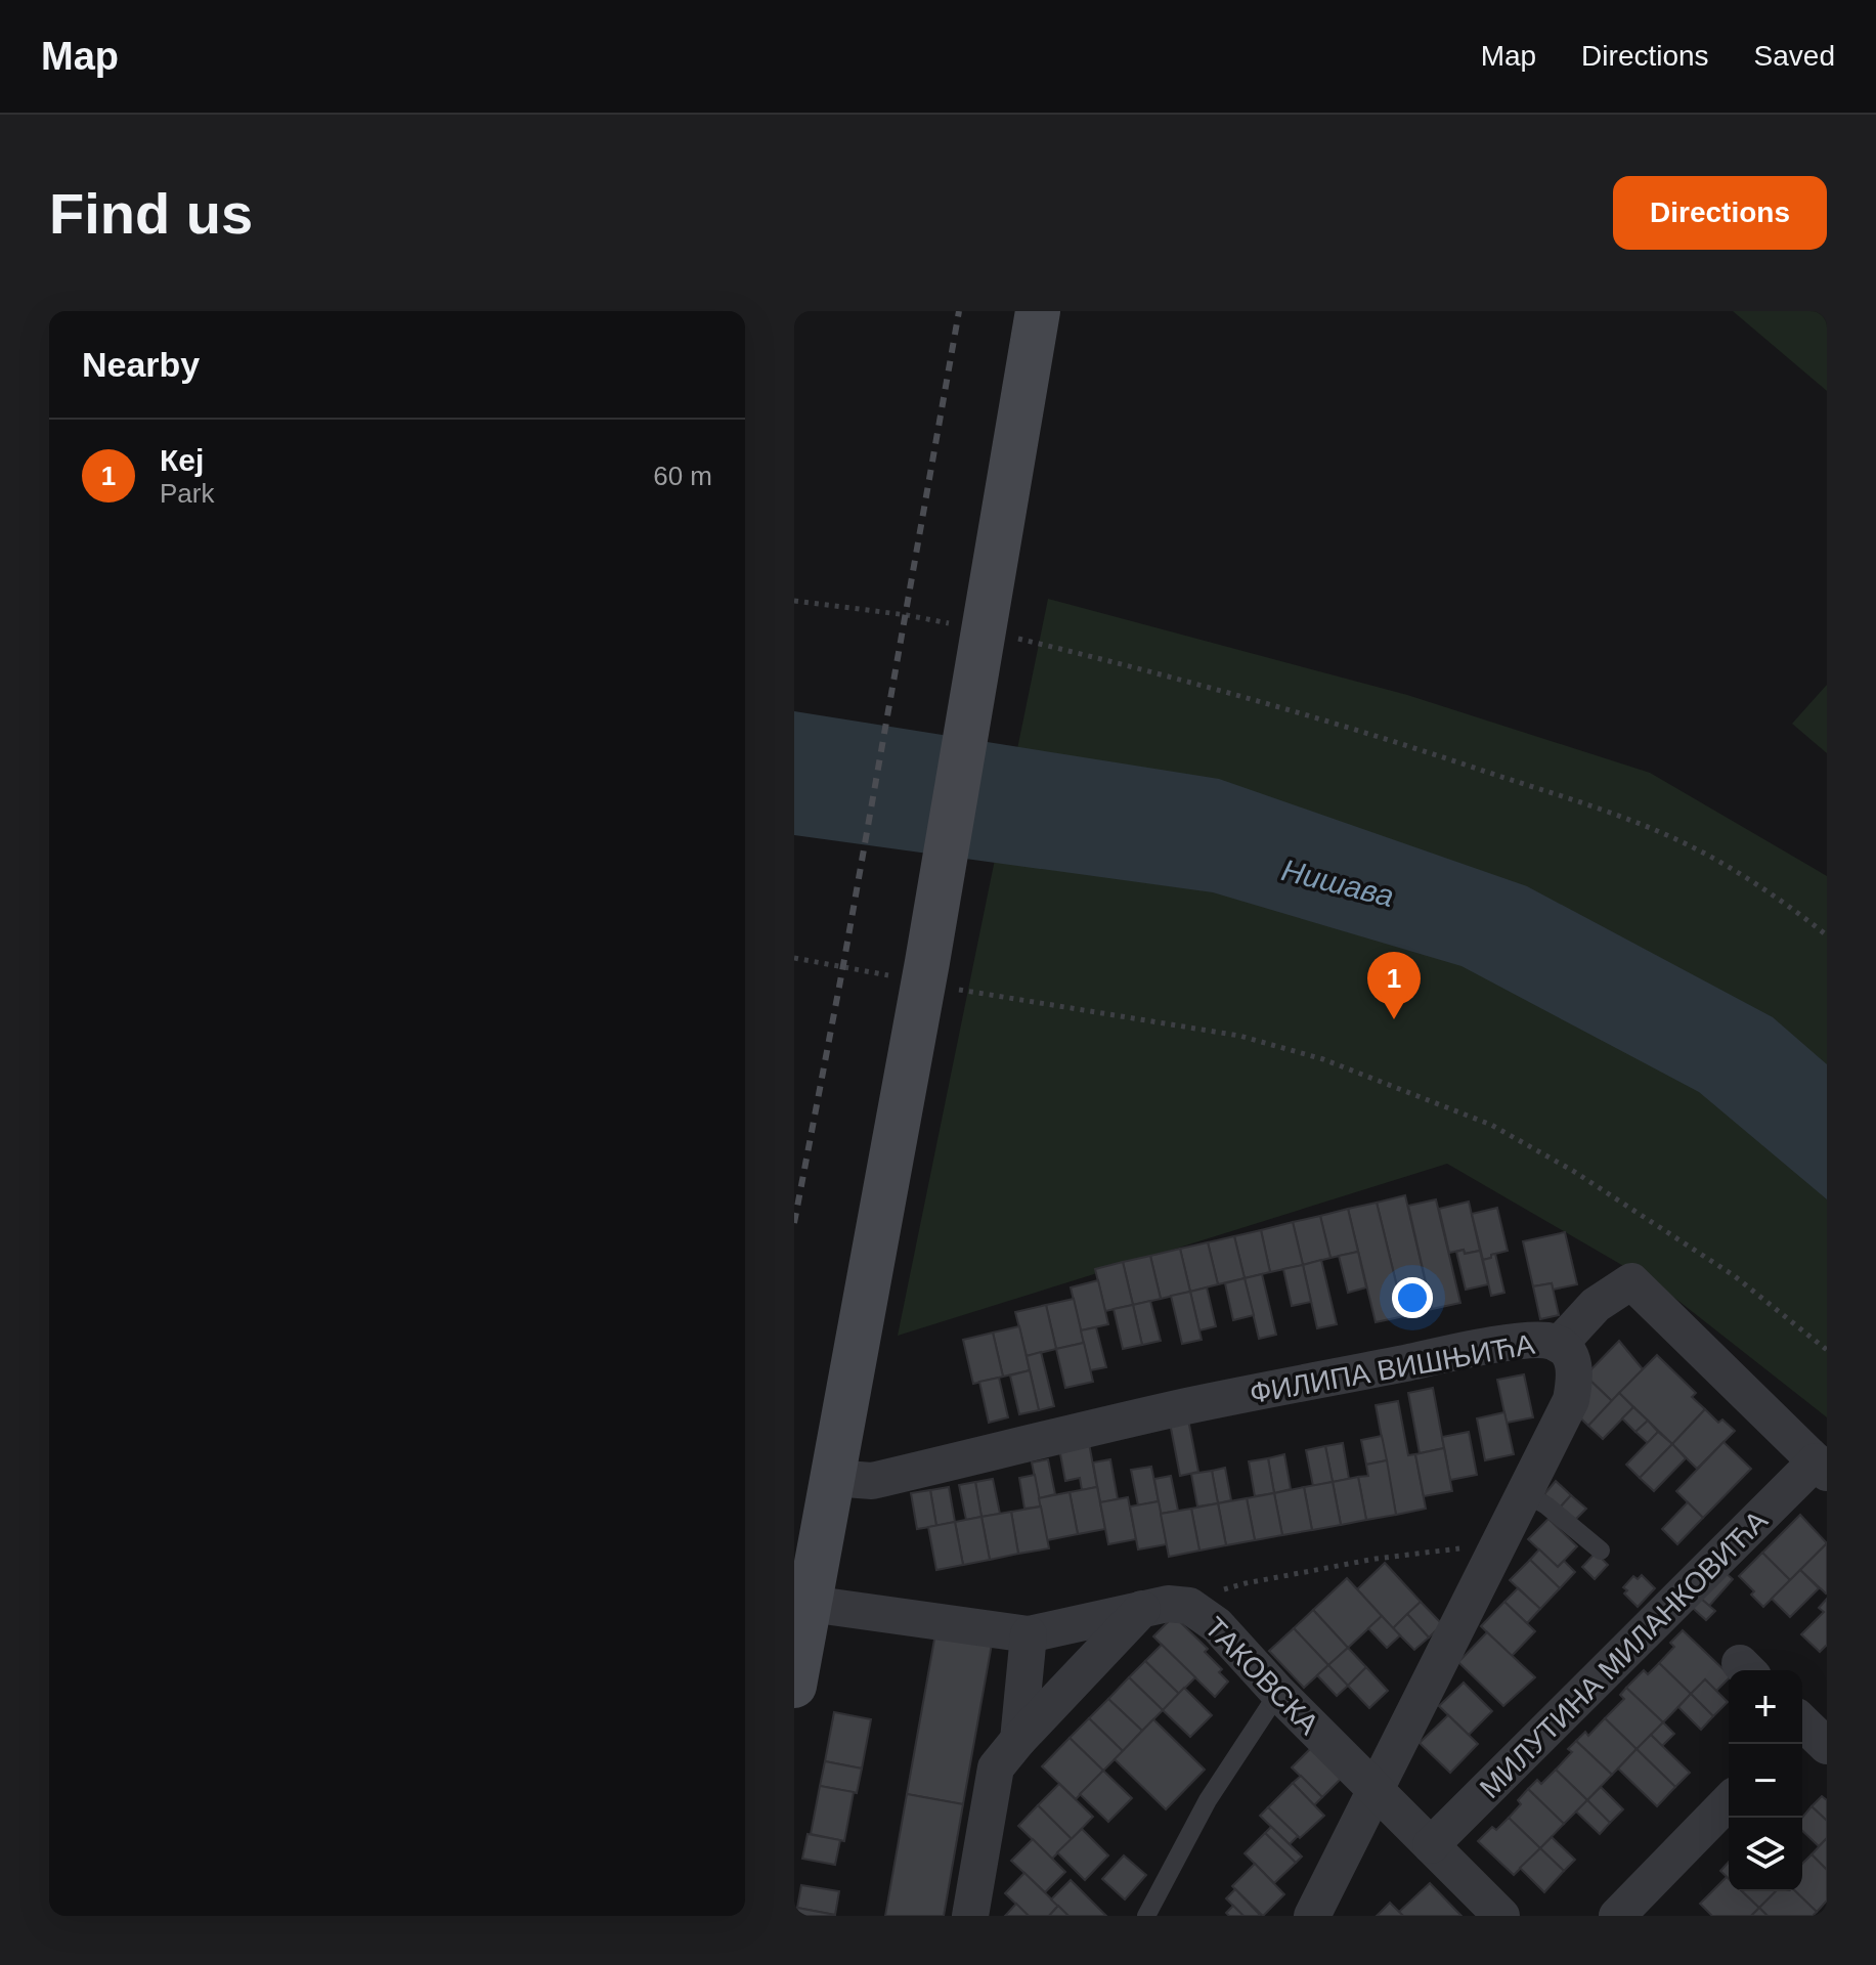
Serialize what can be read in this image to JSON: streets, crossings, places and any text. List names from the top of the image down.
{
  "streets": {
    "street": ["ФИЛИПА ВИШЊИЋА", "МИЛУТИНА МИЛАНКОВИЋА", "ТАКОВСКА"]
  },
  "crossings": [
    ["ФИЛИПА ВИШЊИЋА", "ТАКОВСКА"],
    ["МИЛУТИНА МИЛАНКОВИЋА", "ТАКОВСКА"]
  ],
  "water": ["Нишава"],
  "page": {
    "header": "Map",
    "nav": ["Map", "Directions", "Saved"],
    "buttons": "Directions",
    "title": "Find us",
    "heading": "Nearby",
    "list": [
      {
        "mark": "1",
        "name": "Кеј",
        "note": "Park",
        "value": "60 m"
      }
    ],
    "pins": "1",
    "map_buttons": ["+", "−"]
  }
}
